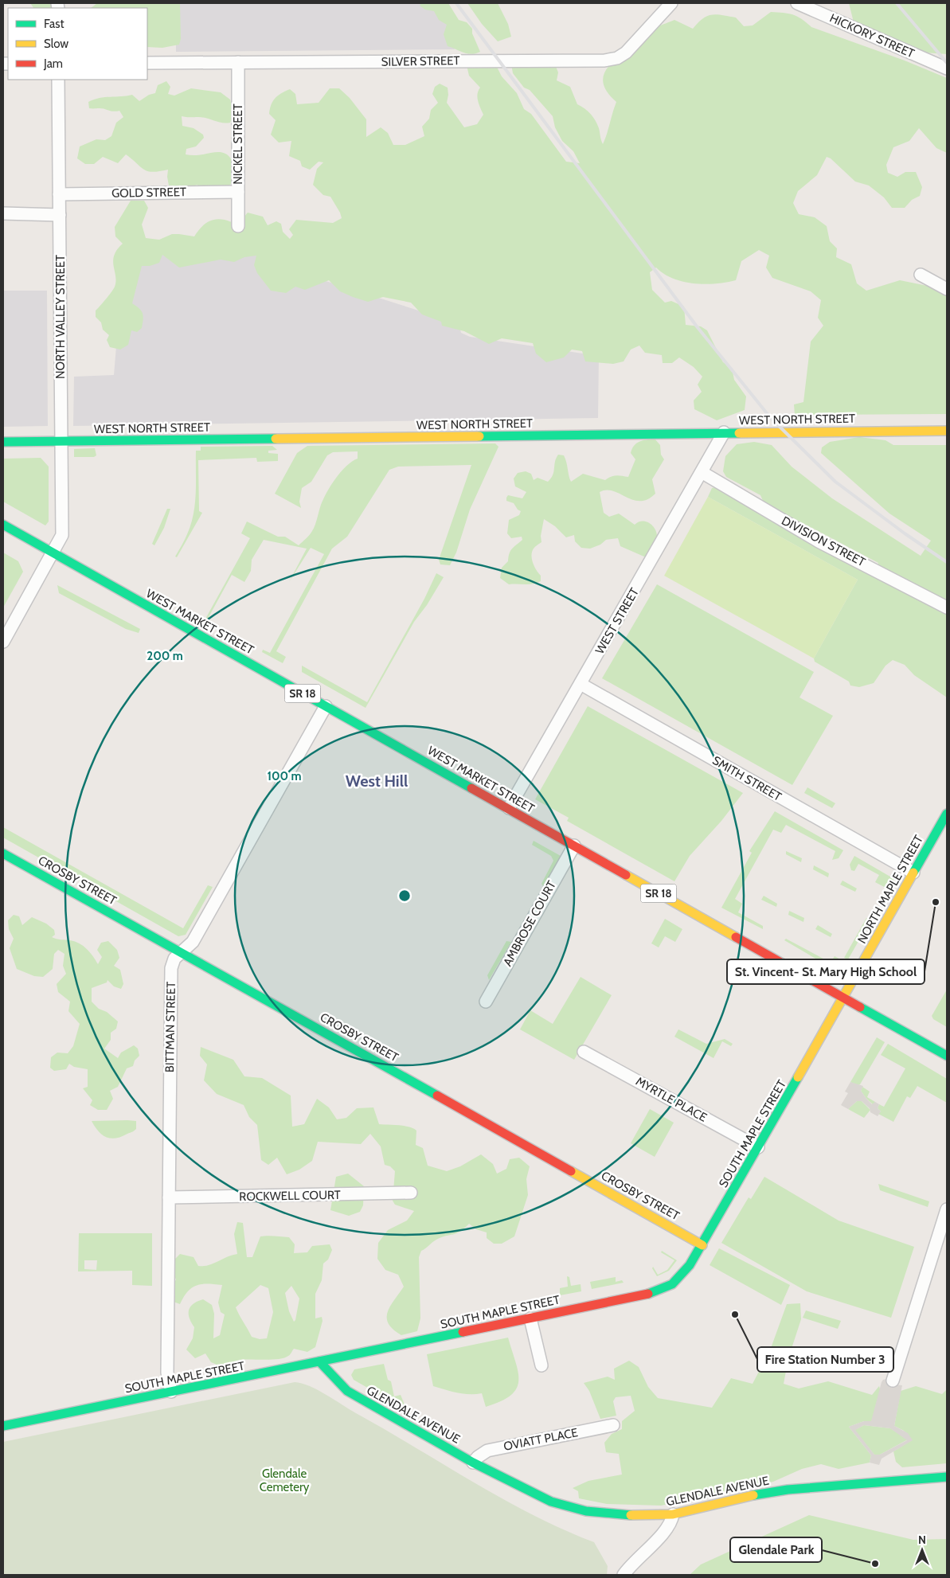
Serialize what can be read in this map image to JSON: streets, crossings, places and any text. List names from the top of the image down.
{
  "streets": {
    "street": [
      "HICKORY STREET",
      "SILVER STREET",
      "NICKEL STREET",
      "GOLD STREET",
      "NORTH VALLEY STREET",
      "WEST NORTH STREET",
      "DIVISION STREET",
      "WEST STREET",
      "WEST MARKET STREET",
      "SR 18",
      "SMITH STREET",
      "CROSBY STREET",
      "NORTH MAPLE STREET",
      "AMBROSE COURT",
      "BITTMAN STREET",
      "MYRTLE PLACE",
      "SOUTH MAPLE STREET",
      "ROCKWELL COURT",
      "GLENDALE AVENUE",
      "OVIATT PLACE"
    ]
  },
  "crossings": [
    ["SILVER STREET", "NICKEL STREET"],
    ["NICKEL STREET", "GOLD STREET"],
    ["GOLD STREET", "NORTH VALLEY STREET"],
    ["NORTH VALLEY STREET", "WEST NORTH STREET"],
    ["NORTH VALLEY STREET", "WEST MARKET STREET"],
    ["WEST NORTH STREET", "WEST STREET"],
    ["DIVISION STREET", "WEST STREET"],
    ["WEST STREET", "WEST MARKET STREET"],
    ["WEST STREET", "SMITH STREET"],
    ["WEST MARKET STREET", "NORTH MAPLE STREET"],
    ["WEST MARKET STREET", "AMBROSE COURT"],
    ["WEST MARKET STREET", "BITTMAN STREET"],
    ["WEST MARKET STREET", "SOUTH MAPLE STREET"],
    ["SMITH STREET", "NORTH MAPLE STREET"],
    ["CROSBY STREET", "BITTMAN STREET"],
    ["CROSBY STREET", "SOUTH MAPLE STREET"],
    ["NORTH MAPLE STREET", "SOUTH MAPLE STREET"],
    ["BITTMAN STREET", "SOUTH MAPLE STREET"],
    ["BITTMAN STREET", "ROCKWELL COURT"],
    ["MYRTLE PLACE", "SOUTH MAPLE STREET"],
    ["SOUTH MAPLE STREET", "GLENDALE AVENUE"],
    ["GLENDALE AVENUE", "OVIATT PLACE"]
  ],
  "districts": ["West Hill"],
  "parks": ["Glendale Cemetery"],
  "places": ["St. Vincent- St. Mary High School", "Fire Station Number 3", "Glendale Park"],
  "legend": ["Fast", "Slow", "Jam"],
  "north": "top",
  "rings": ["200 m", "100 m"]
}
